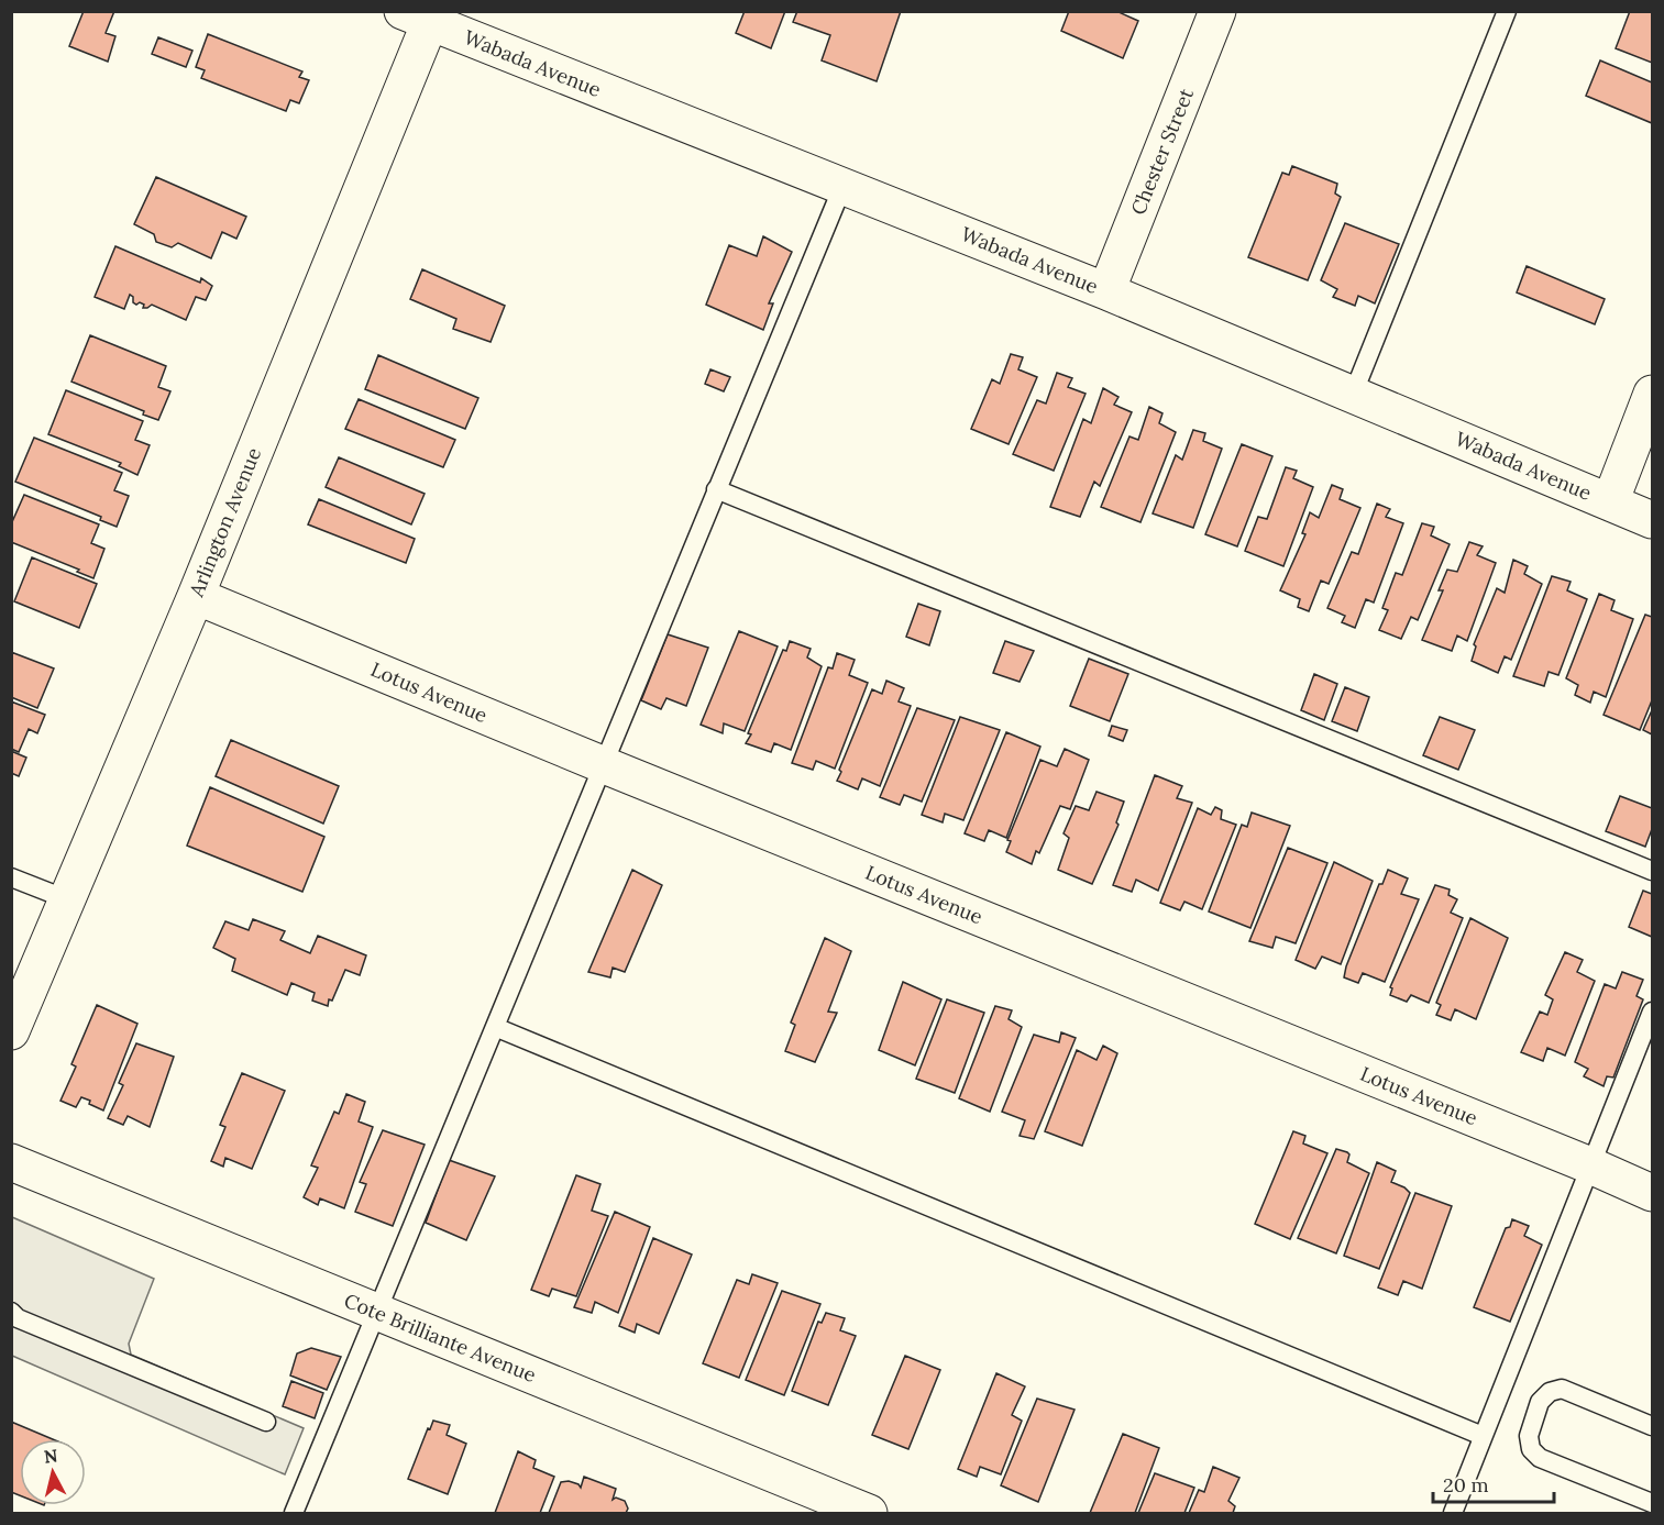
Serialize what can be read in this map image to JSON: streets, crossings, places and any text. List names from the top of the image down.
{
  "streets": {
    "street": [
      "Wabada Avenue",
      "Chester Street",
      "Arlington Avenue",
      "Lotus Avenue",
      "Cote Brilliante Avenue"
    ]
  },
  "crossings": [
    ["Wabada Avenue", "Chester Street"],
    ["Wabada Avenue", "Arlington Avenue"],
    ["Arlington Avenue", "Lotus Avenue"]
  ],
  "scale_bar": "20 m",
  "north": "top"
}
